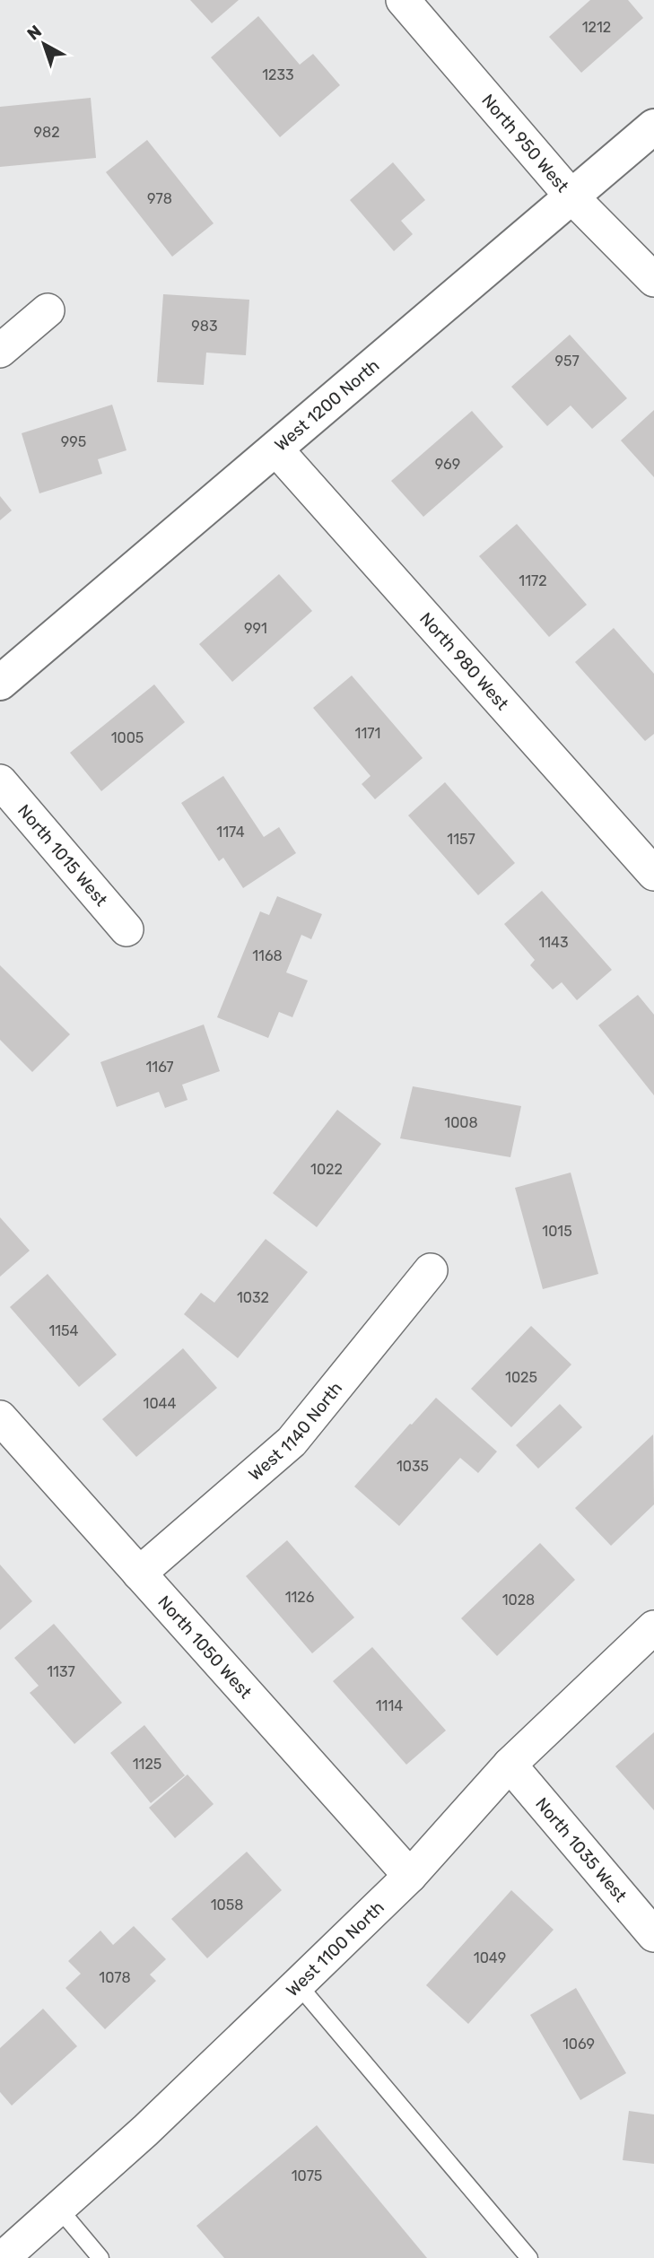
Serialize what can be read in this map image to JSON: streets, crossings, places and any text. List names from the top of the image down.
{
  "streets": {
    "street": [
      "North 950 West",
      "West 1200 North",
      "North 980 West",
      "North 1015 West",
      "West 1140 North",
      "North 1050 West",
      "North 1035 West",
      "West 1100 North"
    ]
  },
  "crossings": [
    ["North 950 West", "West 1200 North"],
    ["West 1200 North", "North 980 West"],
    ["West 1140 North", "North 1050 West"],
    ["North 1050 West", "West 1100 North"],
    ["North 1035 West", "West 1100 North"]
  ],
  "house_numbers": [
    "1212",
    "1233",
    "982",
    "978",
    "983",
    "957",
    "995",
    "969",
    "1172",
    "991",
    "1171",
    "1005",
    "1174",
    "1157",
    "1143",
    "1168",
    "1167",
    "1008",
    "1022",
    "1015",
    "1032",
    "1154",
    "1025",
    "1044",
    "1035",
    "1126",
    "1028",
    "1137",
    "1114",
    "1125",
    "1058",
    "1049",
    "1078",
    "1069",
    "1075"
  ],
  "north": "top left"
}
